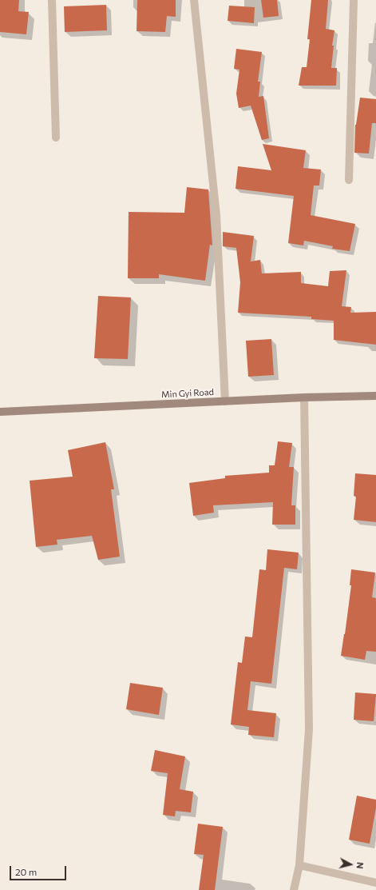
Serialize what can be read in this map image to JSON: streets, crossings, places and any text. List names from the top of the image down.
{
  "streets": {
    "main road": ["Min Gyi Road"]
  },
  "scale_bar": "20 m",
  "north": "right"
}
